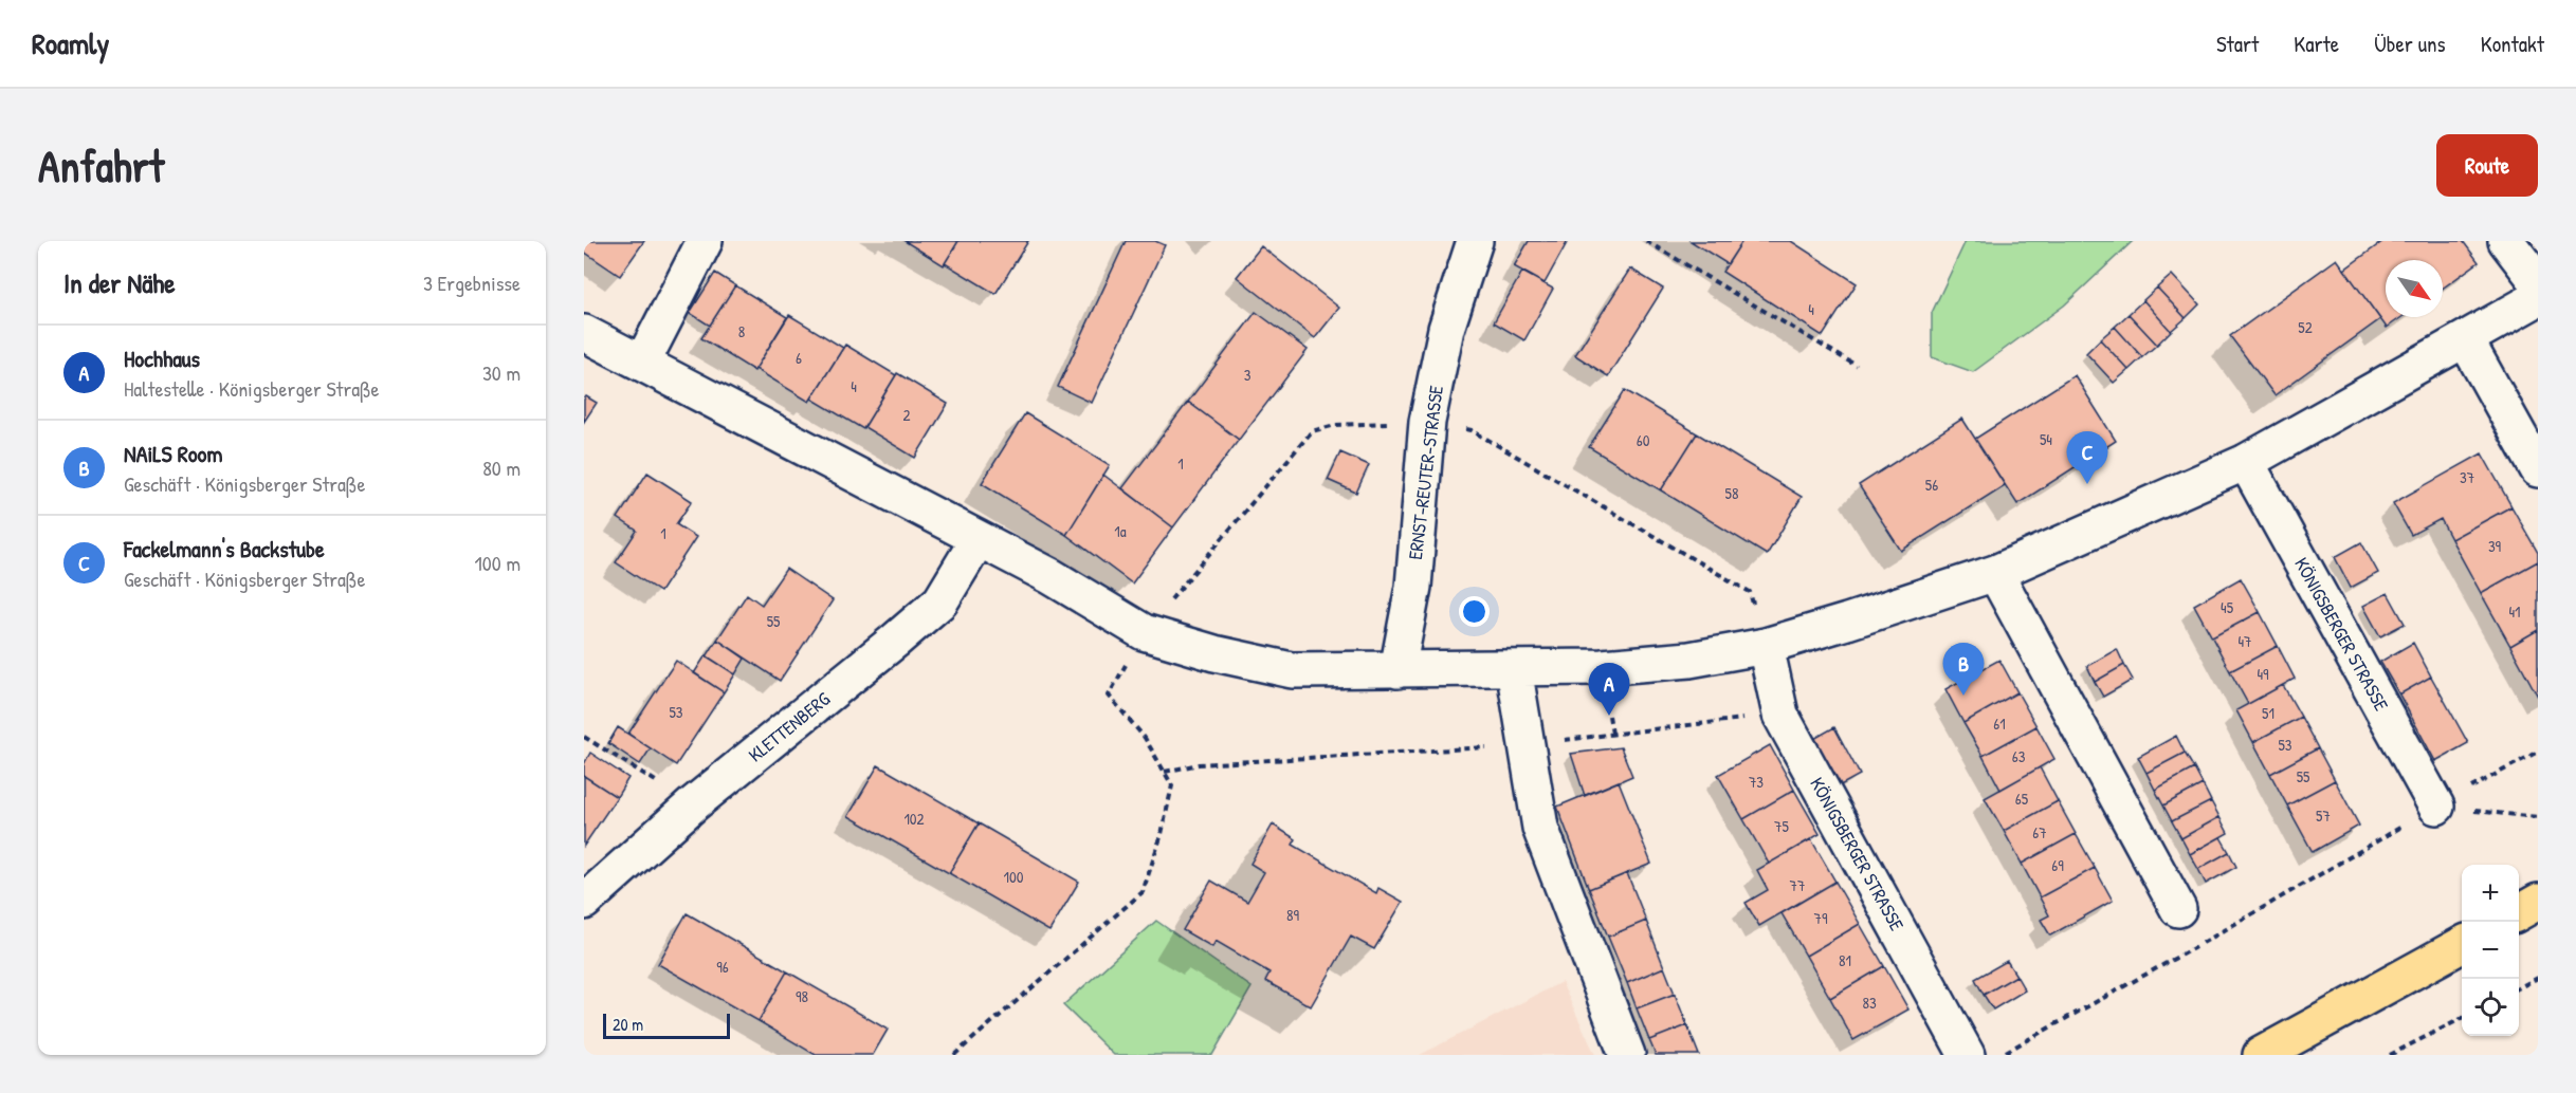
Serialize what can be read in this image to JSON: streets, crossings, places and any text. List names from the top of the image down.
{
  "streets": {
    "street": ["ERNST-REUTER-STRASSE", "KÖNIGSBERGER STRASSE", "KLETTENBERG"]
  },
  "house_numbers": [
    "4",
    "52",
    "8",
    "6",
    "3",
    "4",
    "2",
    "54",
    "60",
    "1",
    "37",
    "56",
    "58",
    "1a",
    "1",
    "39",
    "45",
    "41",
    "55",
    "47",
    "49",
    "53",
    "51",
    "61",
    "53",
    "63",
    "55",
    "73",
    "65",
    "57",
    "102",
    "75",
    "67",
    "69",
    "100",
    "77",
    "89",
    "79",
    "81",
    "96",
    "98",
    "83"
  ],
  "scale_bar": "20 m",
  "north": "bottom right",
  "page": {
    "header": "Roamly",
    "nav": [
      "Start",
      "Karte",
      "Über uns",
      "Kontakt"
    ],
    "buttons": "Route",
    "title": "Anfahrt",
    "heading": ["In der Nähe", "3 Ergebnisse"],
    "list": [
      {
        "mark": "A",
        "name": "Hochhaus",
        "note": "Haltestelle · Königsberger Straße",
        "value": "30 m"
      },
      {
        "mark": "B",
        "name": "NAiLS Room",
        "note": "Geschäft · Königsberger Straße",
        "value": "80 m"
      },
      {
        "mark": "C",
        "name": "Fackelmann's Backstube",
        "note": "Geschäft · Königsberger Straße",
        "value": "100 m"
      }
    ],
    "pins": ["C", "B", "A"],
    "map_buttons": ["+", "−"],
    "scale": "20 m"
  }
}
